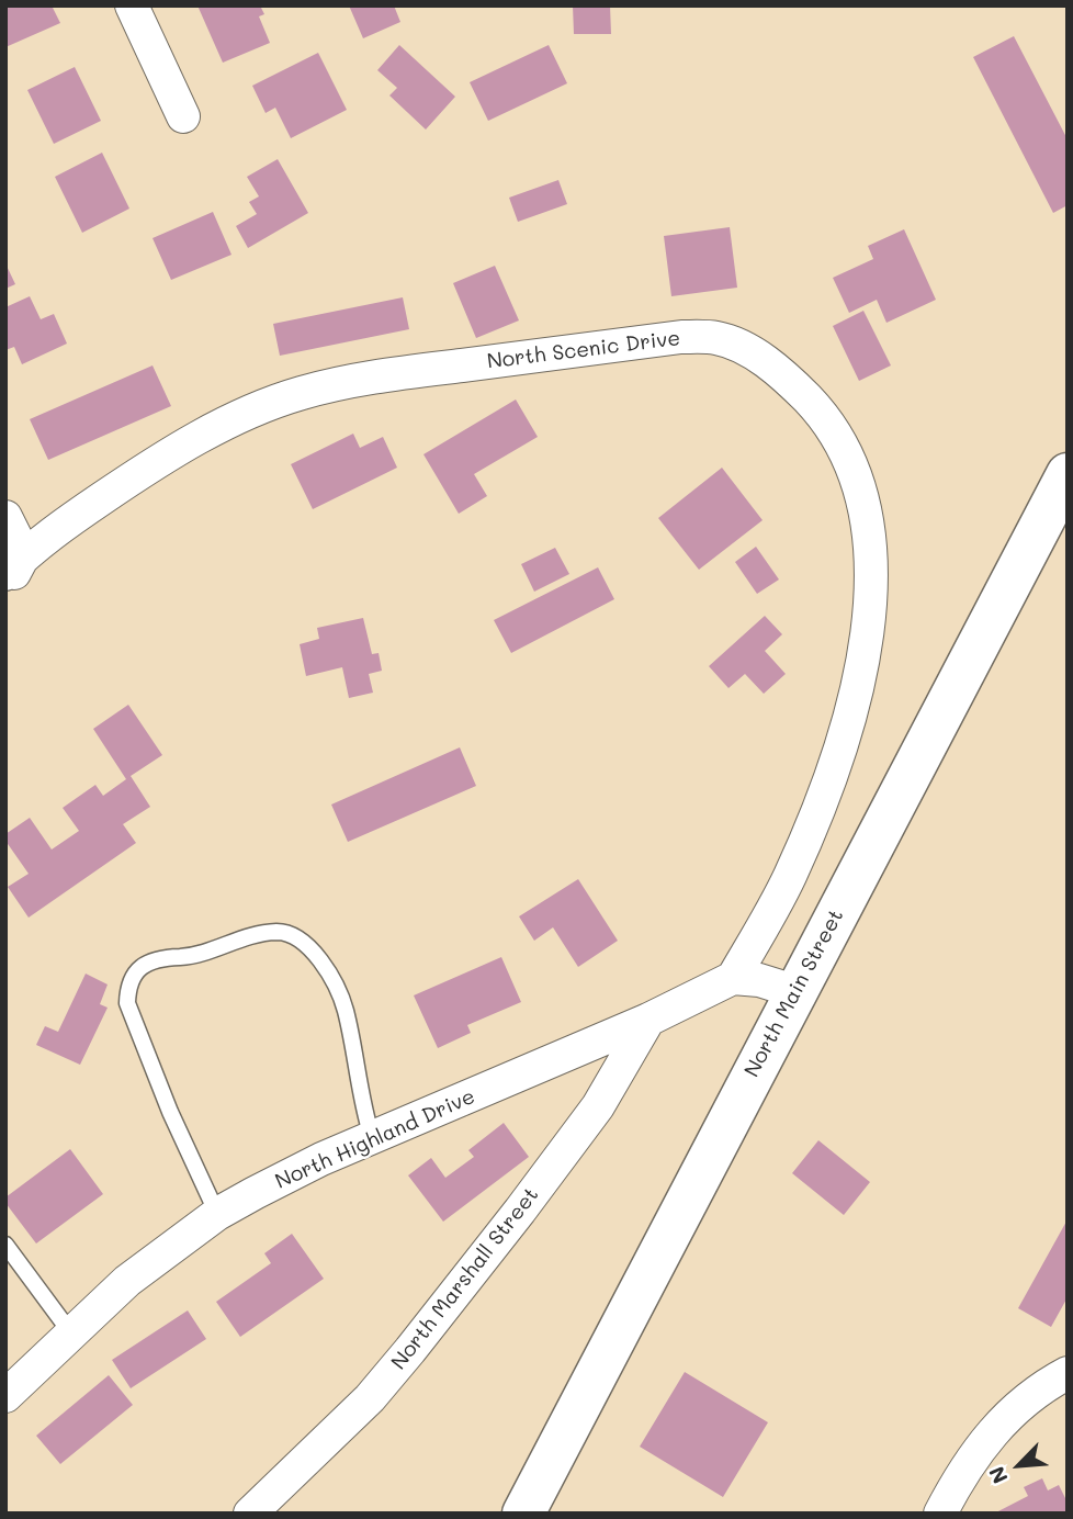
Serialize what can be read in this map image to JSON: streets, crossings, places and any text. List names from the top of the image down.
{
  "streets": {
    "main road": ["North Main Street"],
    "street": ["North Scenic Drive", "North Highland Drive", "North Marshall Street"]
  },
  "crossings": [
    ["North Scenic Drive", "North Highland Drive"],
    ["North Highland Drive", "North Marshall Street"]
  ],
  "north": "bottom left"
}
